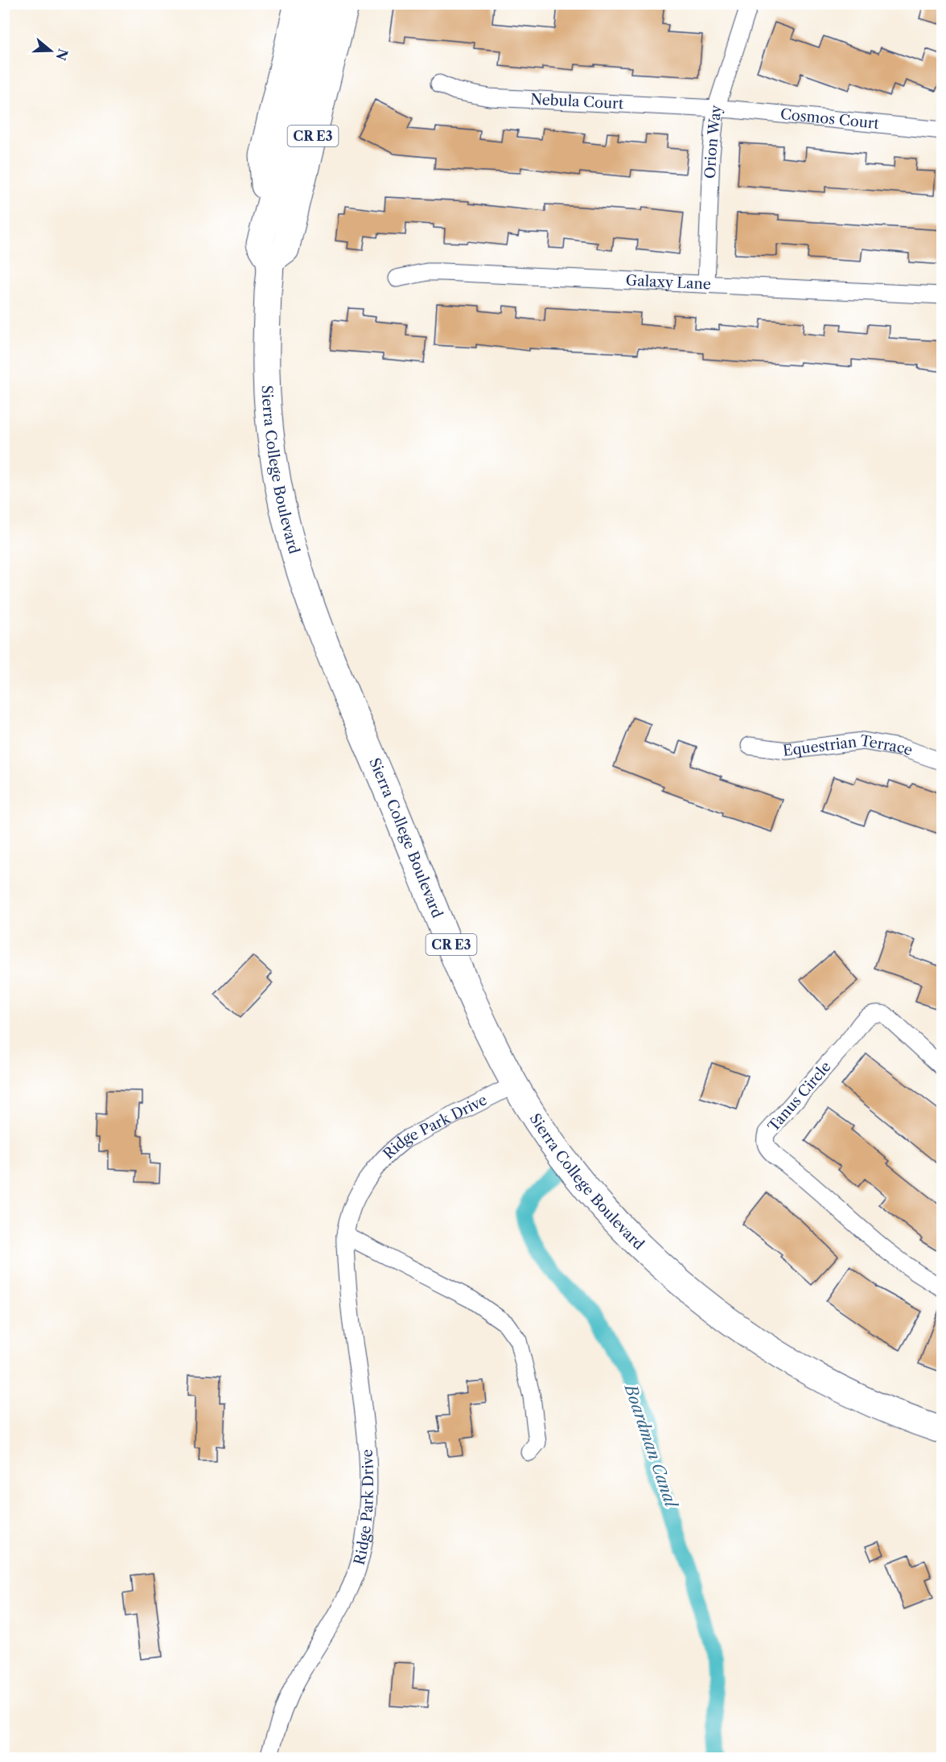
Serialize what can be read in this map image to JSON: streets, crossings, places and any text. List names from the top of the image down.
{
  "streets": {
    "main road": ["CR E3", "Sierra College Boulevard"],
    "street": [
      "Nebula Court",
      "Cosmos Court",
      "Orion Way",
      "Galaxy Lane",
      "Equestrian Terrace",
      "Tanus Circle",
      "Ridge Park Drive"
    ]
  },
  "crossings": [
    ["Nebula Court", "Cosmos Court"],
    ["Nebula Court", "Orion Way"],
    ["Cosmos Court", "Orion Way"],
    ["CR E3", "Sierra College Boulevard"],
    ["Orion Way", "Galaxy Lane"],
    ["Sierra College Boulevard", "Ridge Park Drive"]
  ],
  "water": ["Boardman Canal"],
  "north": "right"
}
